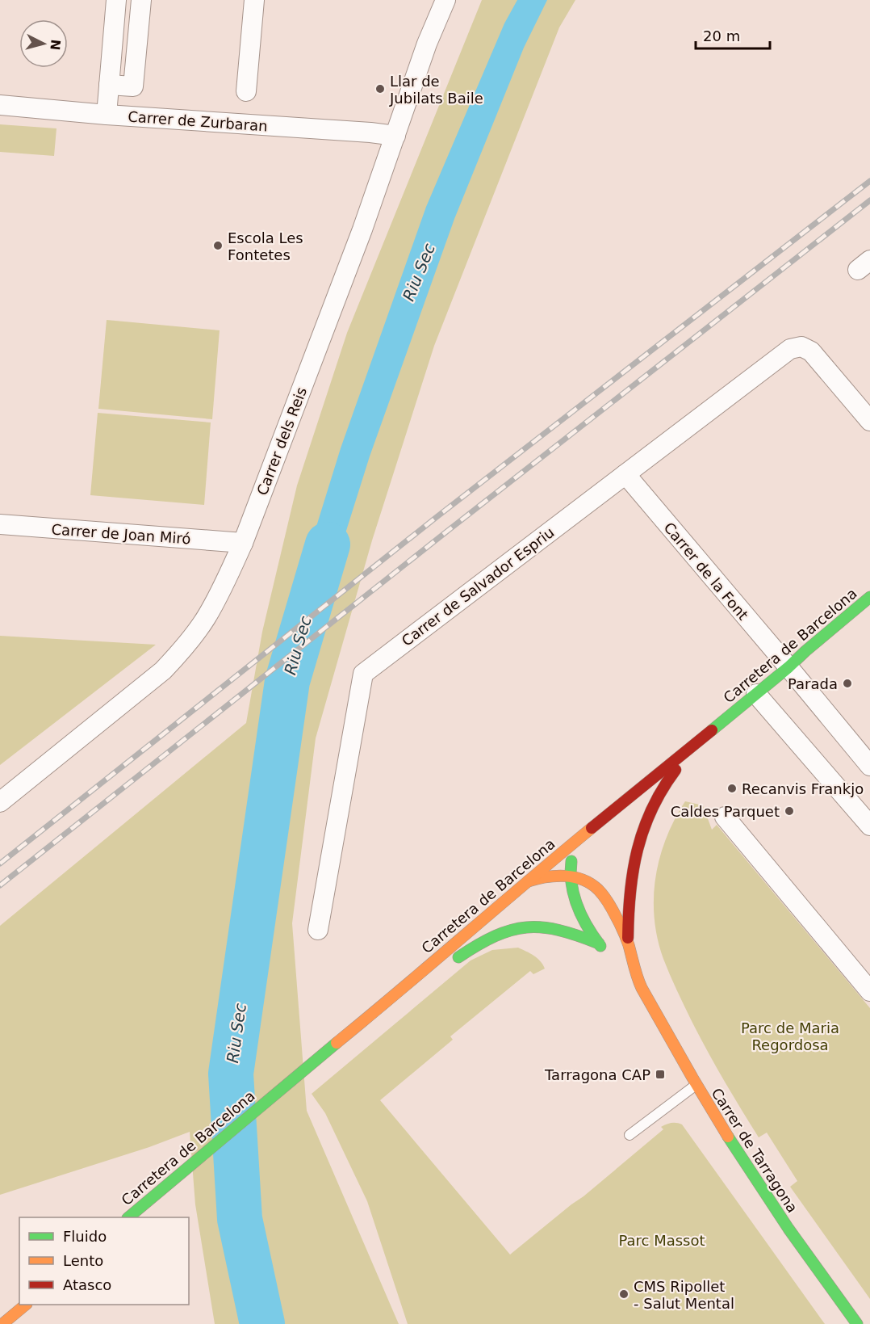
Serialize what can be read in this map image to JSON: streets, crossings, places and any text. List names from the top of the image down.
{
  "streets": {
    "main road": ["Carretera de Barcelona", "Carrer de Tarragona"],
    "street": [
      "Carrer de Zurbaran",
      "Carrer dels Reis",
      "Carrer de Joan Miró",
      "Carrer de la Font",
      "Carrer de Salvador Espriu"
    ]
  },
  "crossings": [
    ["Carrer de Zurbaran", "Carrer dels Reis"],
    ["Carrer dels Reis", "Carrer de Joan Miró"],
    ["Carrer de la Font", "Carrer de Salvador Espriu"],
    ["Carrer de la Font", "Carretera de Barcelona"]
  ],
  "water": ["Riu Sec"],
  "parks": ["Parc de Maria Regordosa", "Parc Massot"],
  "places": {
    "other": [
      "Llar de Jubilats Baile",
      "Escola Les Fontetes",
      "Parada",
      "Recanvis Frankjo",
      "Caldes Parquet",
      "CMS Ripollet - Salut Mental"
    ],
    "transit": ["Tarragona CAP"]
  },
  "legend": ["Fluido", "Lento", "Atasco"],
  "scale_bar": "20 m",
  "north": "right"
}
